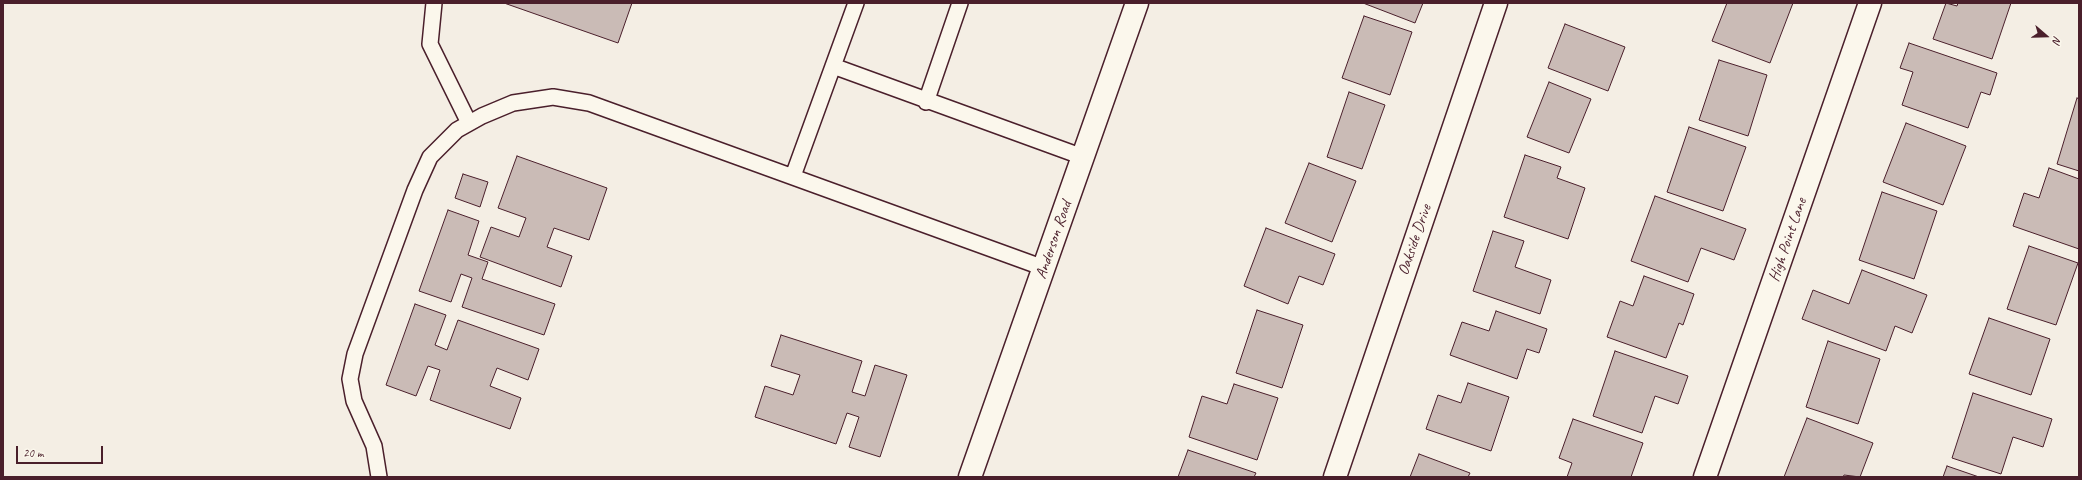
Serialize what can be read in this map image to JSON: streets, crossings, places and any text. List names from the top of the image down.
{
  "streets": {
    "street": ["Anderson Road", "Oakside Drive", "High Point Lane"]
  },
  "scale_bar": "20 m",
  "north": "right"
}
